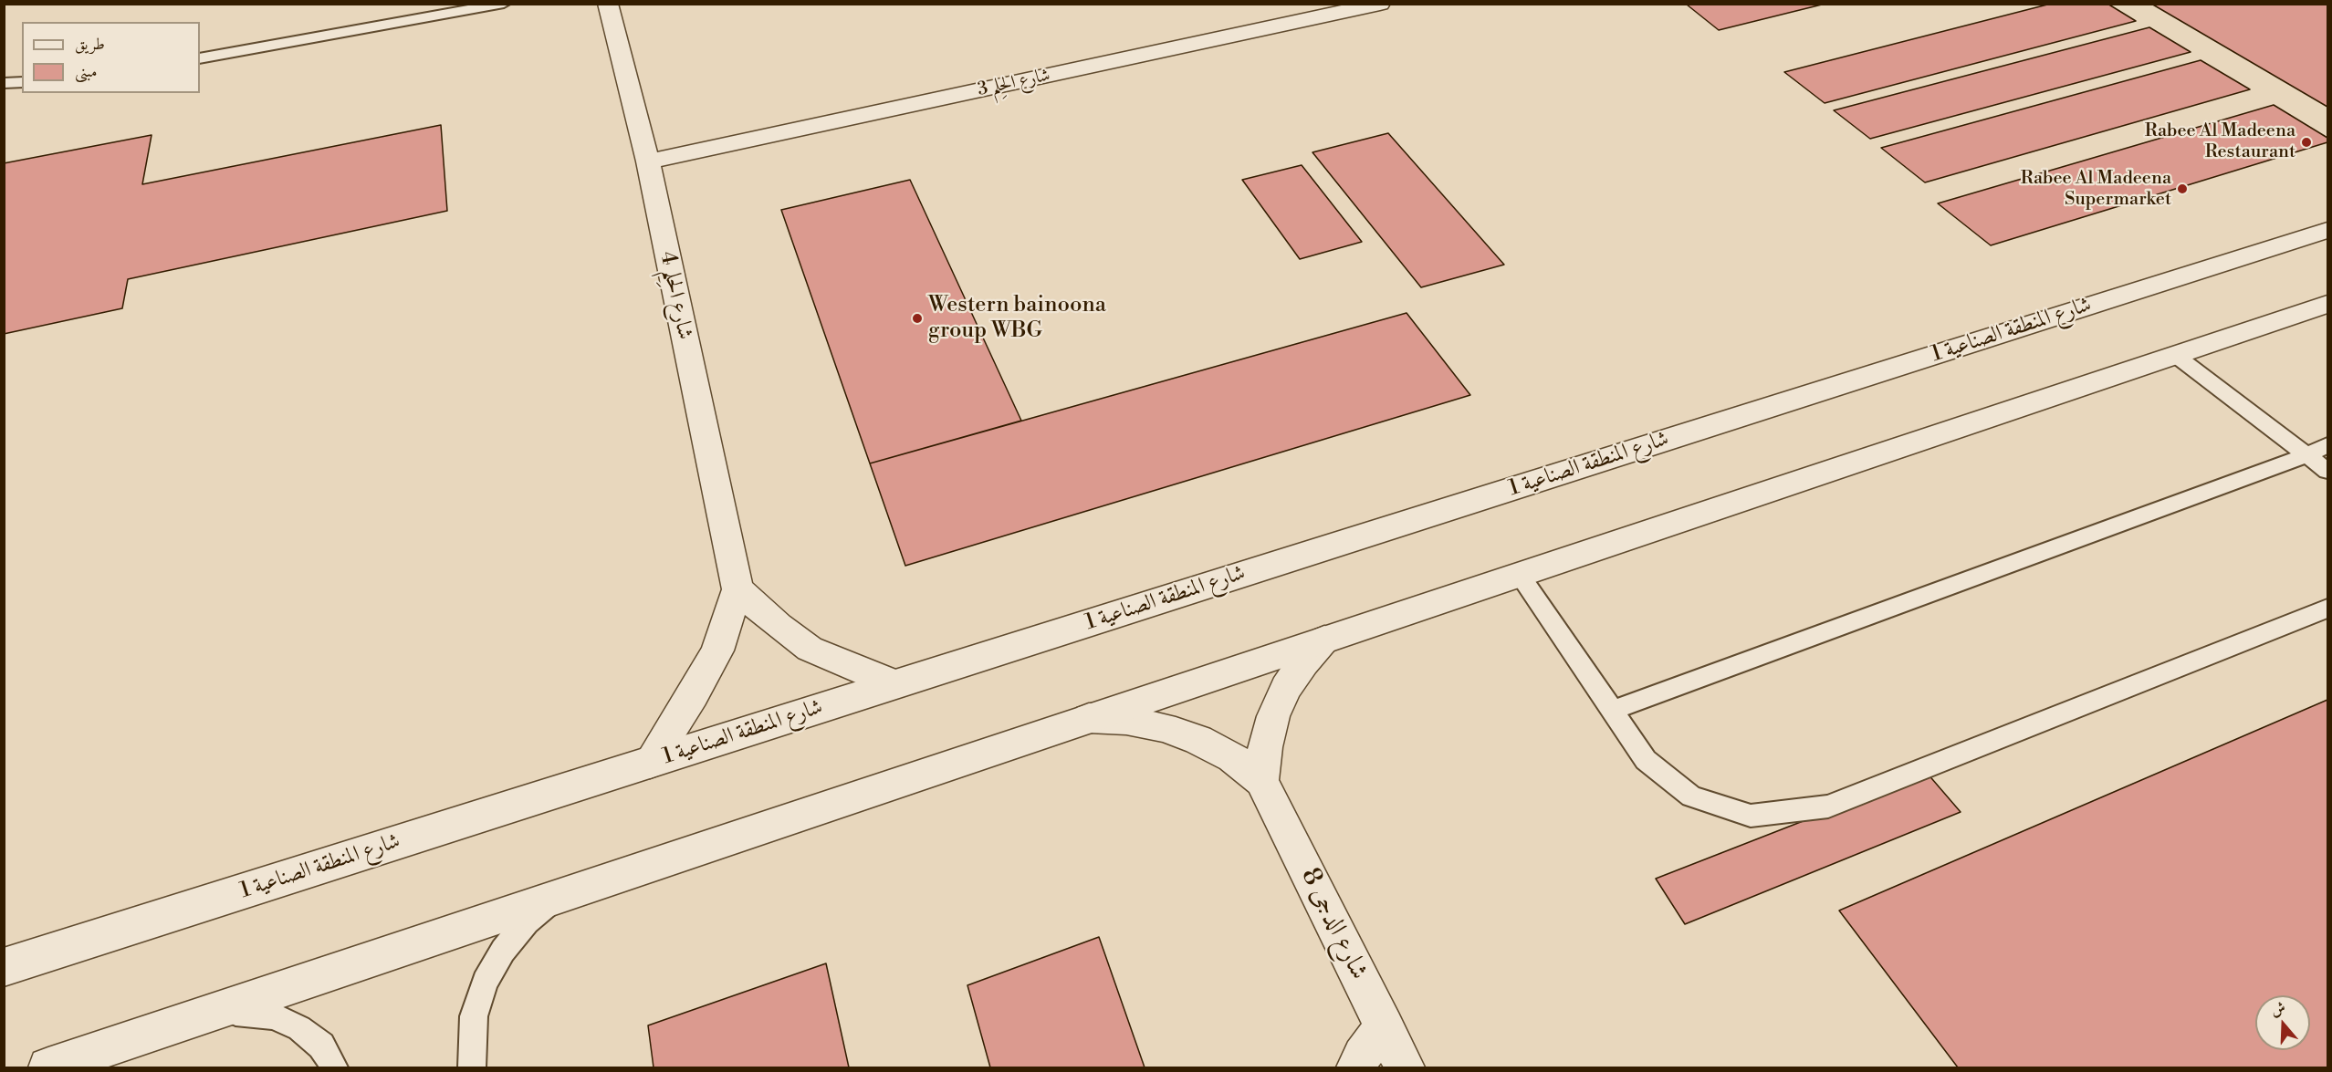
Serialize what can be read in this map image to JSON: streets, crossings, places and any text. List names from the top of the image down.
{
  "streets": {
    "street": [
      "شارع الحِلم 3",
      "شارع الحِلم 4",
      "شارع المنطقة الصناعية 1",
      "شارع الدجى 8"
    ]
  },
  "crossings": [
    ["شارع الحِلم 3", "شارع الحِلم 4"],
    ["شارع الحِلم 4", "شارع المنطقة الصناعية 1"]
  ],
  "places": ["Rabee Al Madeena Restaurant", "Rabee Al Madeena Supermarket", "Western bainoona group WBG"],
  "legend": ["طريق", "مبنى"],
  "north": "top"
}
